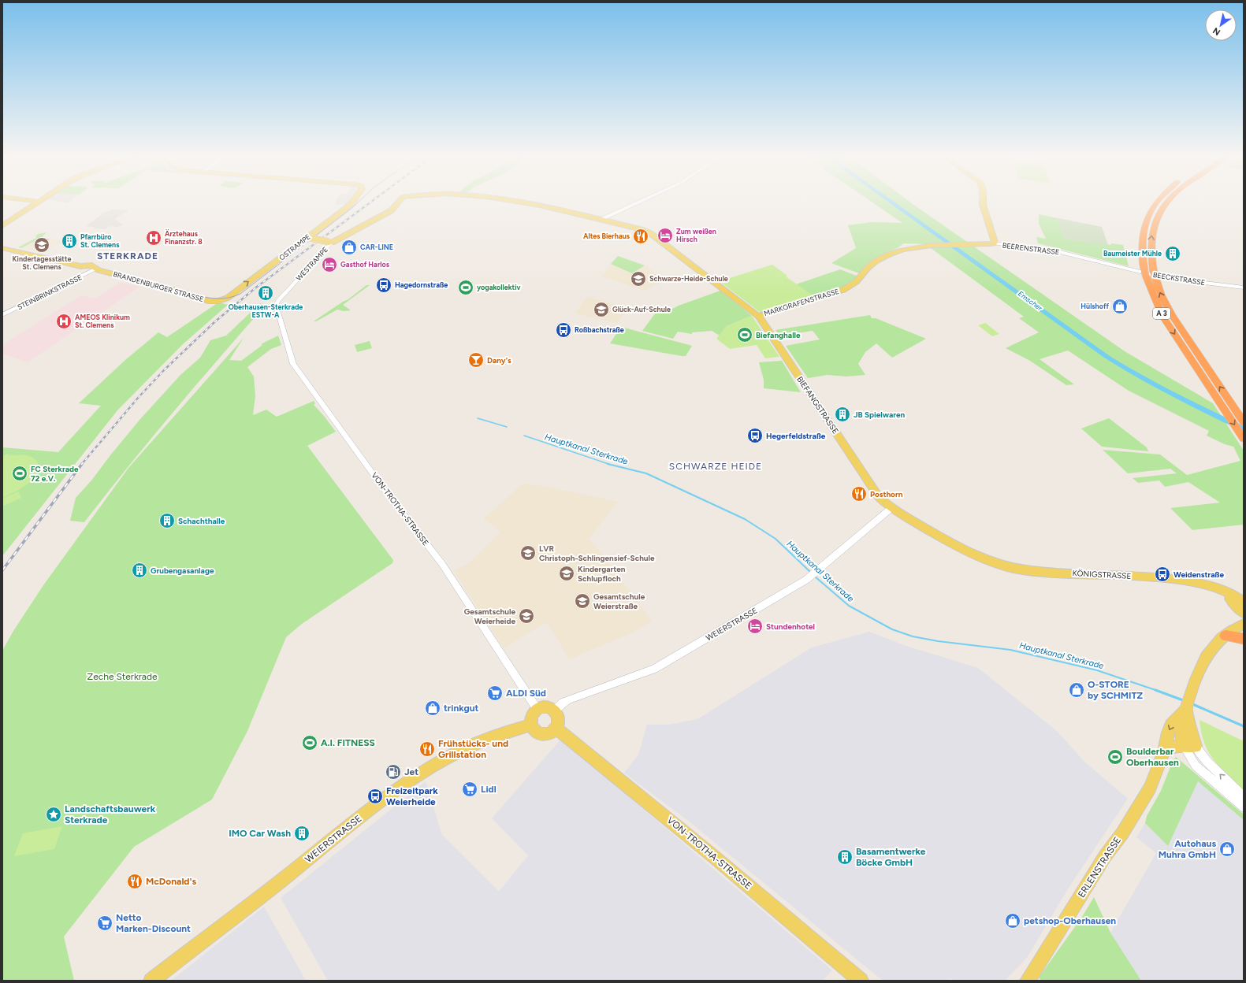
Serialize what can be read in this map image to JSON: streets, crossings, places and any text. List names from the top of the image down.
{
  "streets": {
    "highway": ["A 3"],
    "main road": [
      "OSTRAMPE",
      "BEERENSTRASSE",
      "WESTRAMPE",
      "BRANDENBURGER STRASSE",
      "MARKGRAFENSTRASSE",
      "BIEFANGSTRASSE",
      "VON-TROTHA-STRASSE",
      "KÖNIGSTRASSE",
      "WEIERSTRASSE",
      "ERLENSTRASSE"
    ],
    "street": ["BEECKSTRASSE", "STEINBRINKSTRASSE"]
  },
  "crossings": [
    ["OSTRAMPE", "BRANDENBURGER STRASSE"],
    ["BEERENSTRASSE", "BEECKSTRASSE"],
    ["BEERENSTRASSE", "MARKGRAFENSTRASSE"],
    ["WESTRAMPE", "VON-TROTHA-STRASSE"],
    ["BRANDENBURGER STRASSE", "STEINBRINKSTRASSE"],
    ["MARKGRAFENSTRASSE", "BIEFANGSTRASSE"],
    ["BIEFANGSTRASSE", "KÖNIGSTRASSE"],
    ["BIEFANGSTRASSE", "WEIERSTRASSE"],
    ["VON-TROTHA-STRASSE", "WEIERSTRASSE"]
  ],
  "one_way": ["OSTRAMPE"],
  "districts": ["STERKRADE", "SCHWARZE HEIDE"],
  "water": ["Emscher", "Hauptkanal Sterkrade"],
  "parks": ["Zeche Sterkrade"],
  "places": {
    "hotel": ["Zum weißen Hirsch", "Gasthof Harlos", "Stundenhotel"],
    "restaurant": [
      "Altes Bierhaus",
      "Posthorn",
      "Frühstücks- und Grillstation",
      "McDonald's"
    ],
    "hospital": ["Ärztehaus Finanzstr. 8", "AMEOS Klinikum St. Clemens"],
    "building": [
      "Pfarrbüro St. Clemens",
      "Baumeister Mühle",
      "Oberhausen-Sterkrade ESTW-A",
      "JB Spielwaren",
      "Schachthalle",
      "Grubengasanlage",
      "IMO Car Wash",
      "Basamentwerke Böcke GmbH"
    ],
    "school or university": [
      "Kindertagesstätte St. Clemens",
      "Schwarze-Heide-Schule",
      "Glück-Auf-Schule",
      "LVR Christoph-Schlingensief-Schule",
      "Kindergarten Schlupfloch",
      "Gesamtschule Weierstraße",
      "Gesamtschule Weierheide"
    ],
    "shop": [
      "CAR-LINE",
      "Hülshoff",
      "O-STORE by SCHMITZ",
      "trinkgut",
      "Autohaus Muhra GmbH",
      "petshop-Oberhausen"
    ],
    "bus stop": [
      "Hagedornstraße",
      "Roßbachstraße",
      "Hegerfeldstraße",
      "Weidenstraße",
      "Freizeitpark Weierheide"
    ],
    "sports": [
      "yogakollektiv",
      "Biefanghalle",
      "FC Sterkrade 72 e.V.",
      "A.I. FITNESS",
      "Boulderbar Oberhausen"
    ],
    "bar": ["Dany's"],
    "supermarket": ["ALDI Süd", "Lidl", "Netto Marken-Discount"],
    "fuel station": ["Jet"],
    "place": ["Landschaftsbauwerk Sterkrade"]
  },
  "north": "bottom left"
}
